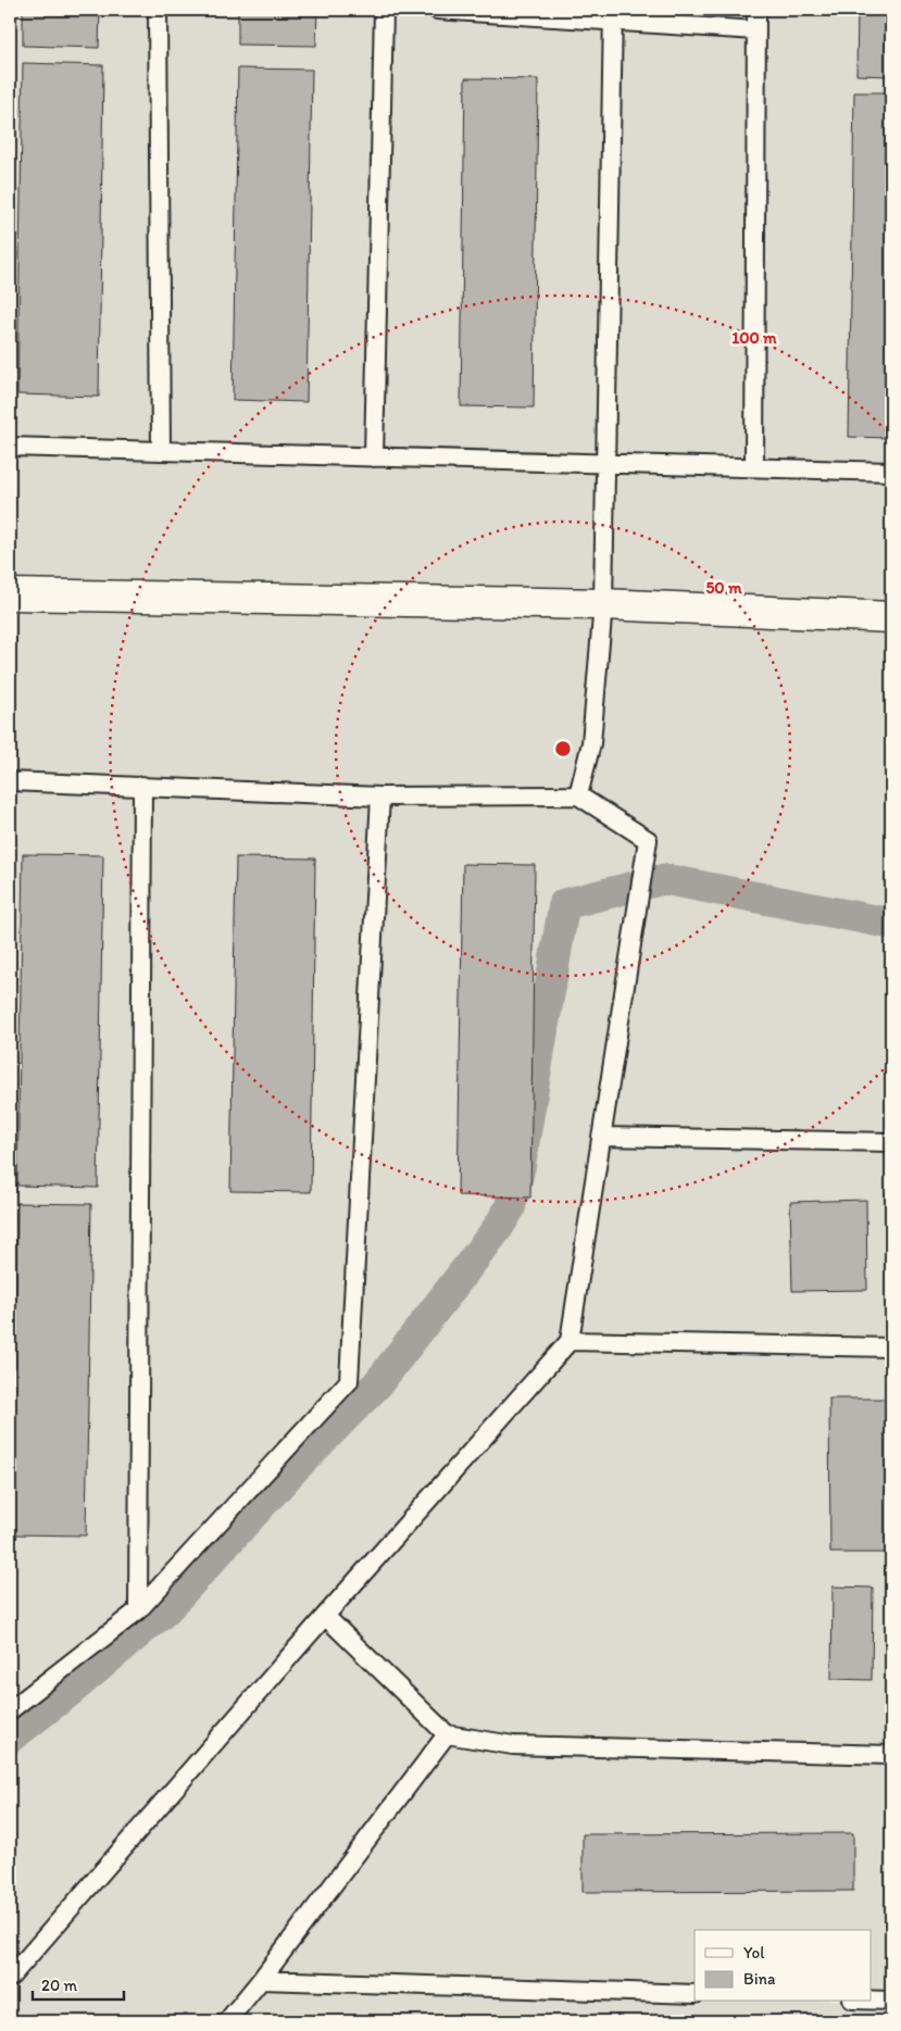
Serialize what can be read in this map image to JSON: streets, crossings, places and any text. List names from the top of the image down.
{
  "legend": ["Yol", "Bina"],
  "scale_bar": "20 m",
  "rings": ["100 m", "50 m"]
}
